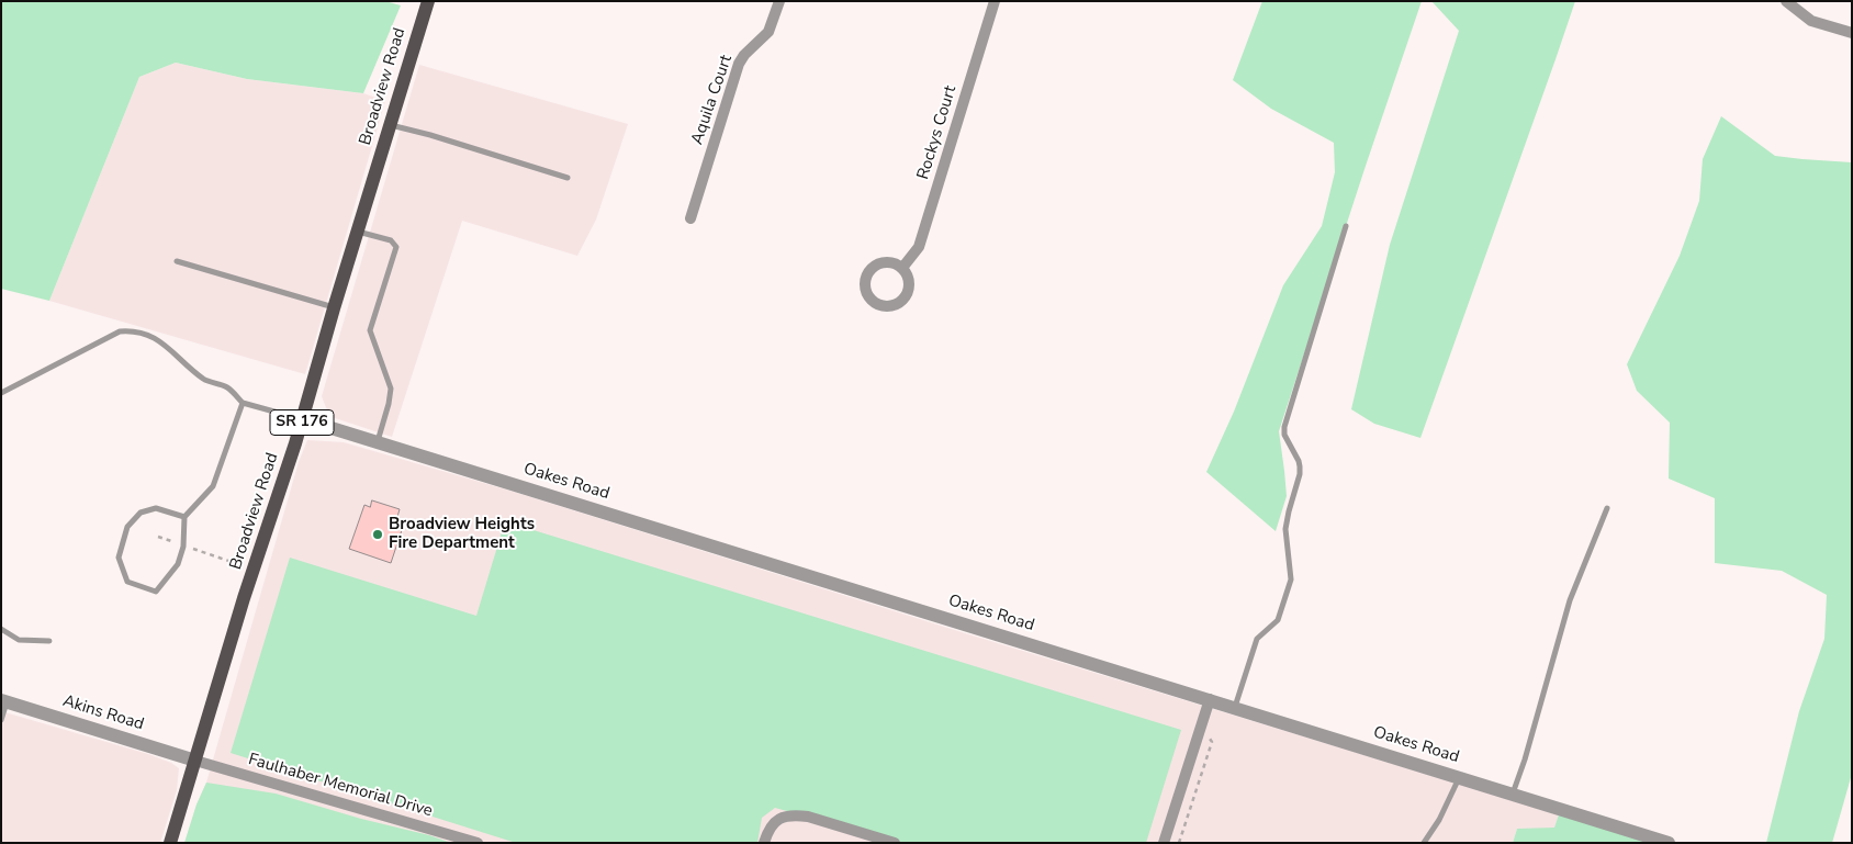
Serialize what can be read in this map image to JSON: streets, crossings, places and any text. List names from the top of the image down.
{
  "streets": {
    "main road": ["Broadview Road", "SR 176"],
    "street": [
      "Aquila Court",
      "Rockys Court",
      "Oakes Road",
      "Akins Road",
      "Faulhaber Memorial Drive"
    ]
  },
  "crossings": [
    ["Broadview Road", "Oakes Road"],
    ["Broadview Road", "Akins Road"],
    ["Broadview Road", "Faulhaber Memorial Drive"],
    ["Akins Road", "Faulhaber Memorial Drive"]
  ],
  "places": ["Broadview Heights Fire Department"]
}
